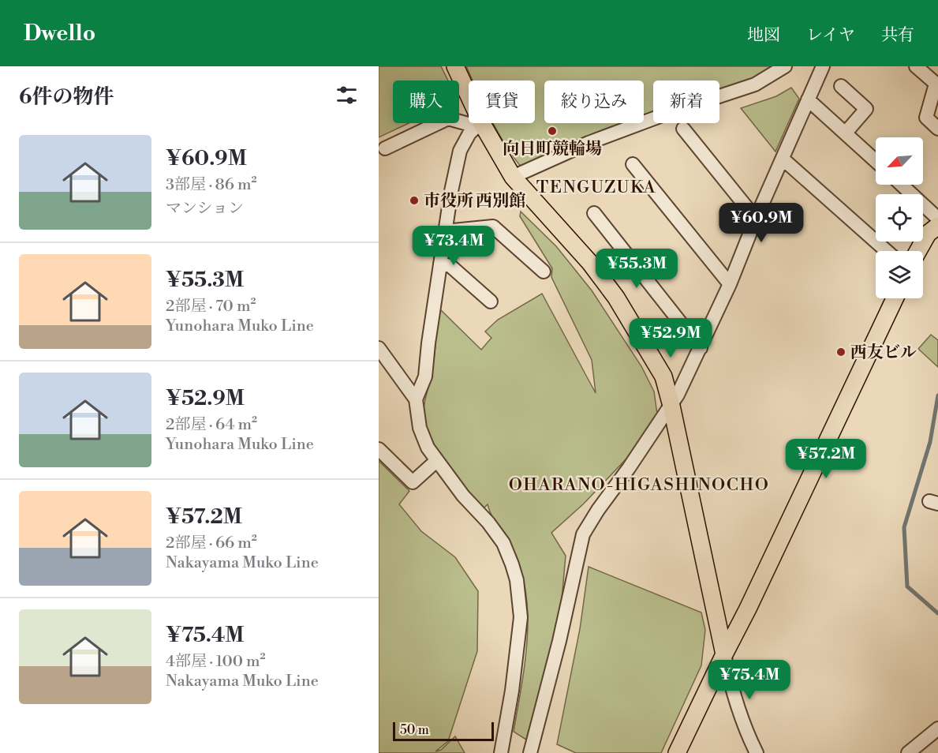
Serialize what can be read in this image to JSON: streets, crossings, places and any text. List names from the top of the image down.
{
  "districts": ["TENGUZUKA", "OHARANO-HIGASHINOCHO"],
  "places": ["向日町競輪場", "市役所 西別館", "西友ビル"],
  "scale_bar": "50 m",
  "north": "bottom left",
  "page": {
    "header": "Dwello",
    "nav": ["地図", "レイヤ", "共有"],
    "heading": "6件の物件",
    "chip": [
      "購入",
      "賃貸",
      "絞り込み",
      "新着"
    ],
    "list": [
      {
        "name": "¥60.9M",
        "note": "3部屋 · 86 m² · マンション"
      },
      {
        "name": "¥55.3M",
        "note": "2部屋 · 70 m² · Yunohara Muko Line"
      },
      {
        "name": "¥52.9M",
        "note": "2部屋 · 64 m² · Yunohara Muko Line"
      },
      {
        "name": "¥57.2M",
        "note": "2部屋 · 66 m² · Nakayama Muko Line"
      },
      {
        "name": "¥75.4M",
        "note": "4部屋 · 100 m² · Nakayama Muko Line"
      }
    ],
    "price": [
      "¥60.9M",
      "¥73.4M",
      "¥55.3M",
      "¥52.9M",
      "¥57.2M",
      "¥75.4M"
    ],
    "scale": "50 m"
  }
}
